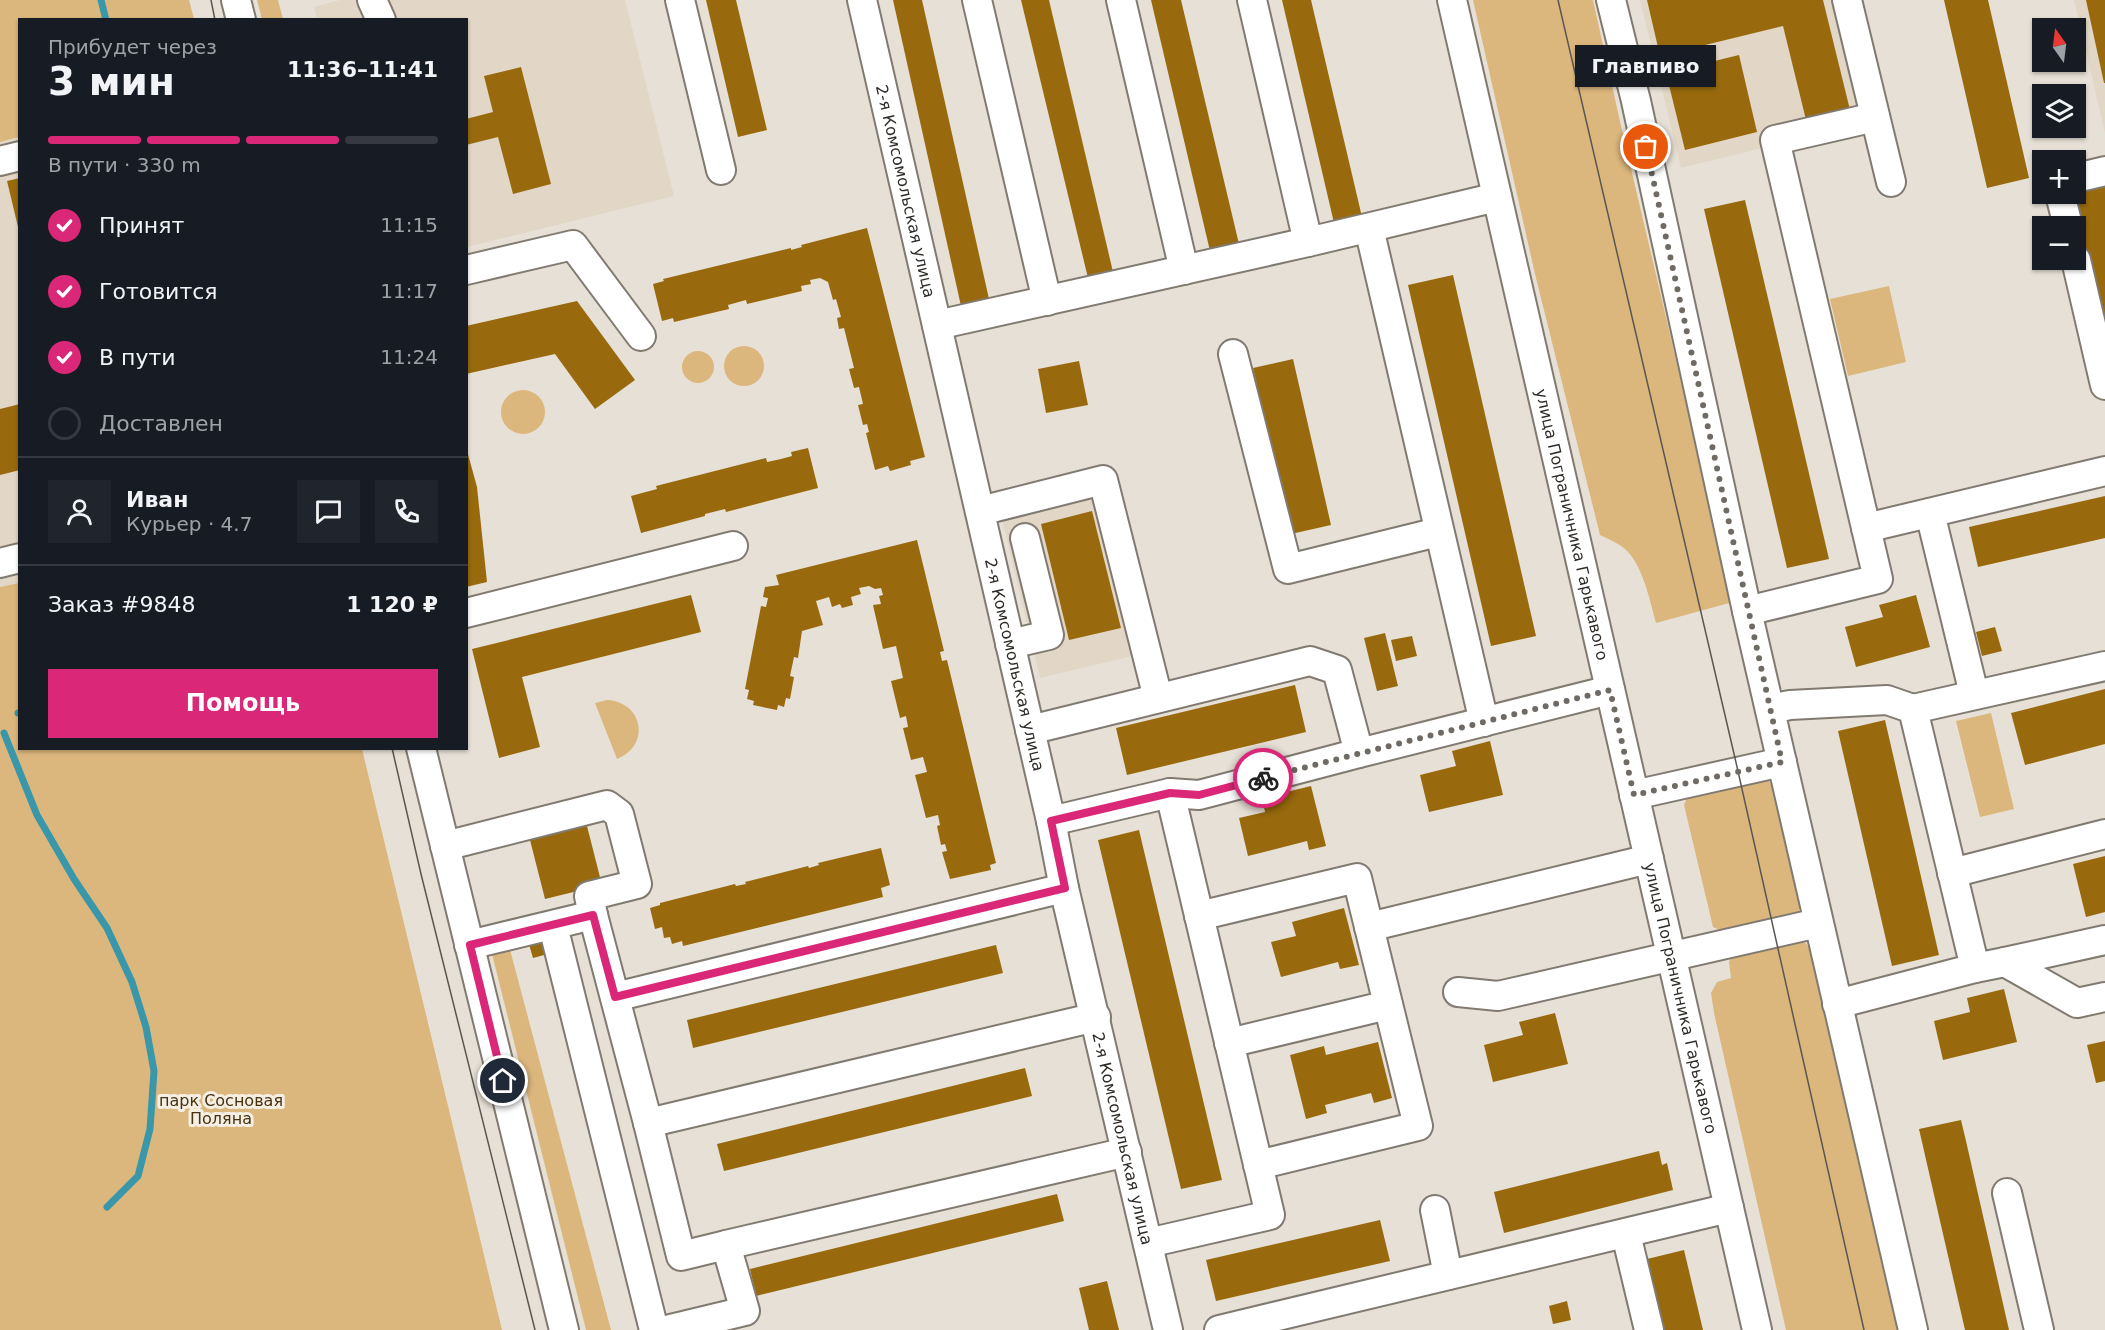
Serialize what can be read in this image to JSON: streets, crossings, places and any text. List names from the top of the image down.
{
  "streets": {
    "street": ["2-я Комсомольская улица", "улица Пограничника Гарькавого"]
  },
  "parks": ["парк Сосновая Поляна"],
  "places": ["Главпиво"],
  "north": "top",
  "page": {
    "map_buttons": ["+", "−"],
    "heading": ["3 мин", "Прибудет через", "11:36–11:41"],
    "panel": [
      "Иван",
      "Курьер · 4.7",
      "Заказ #9848",
      "1 120 ₽"
    ],
    "bubble": "Главпиво",
    "bar": "В пути · 330 m",
    "list": [
      ["Принят", "11:15"],
      ["Готовится", "11:17"],
      ["В пути", "11:24"],
      "Доставлен"
    ],
    "buttons": "Помощь"
  }
}
